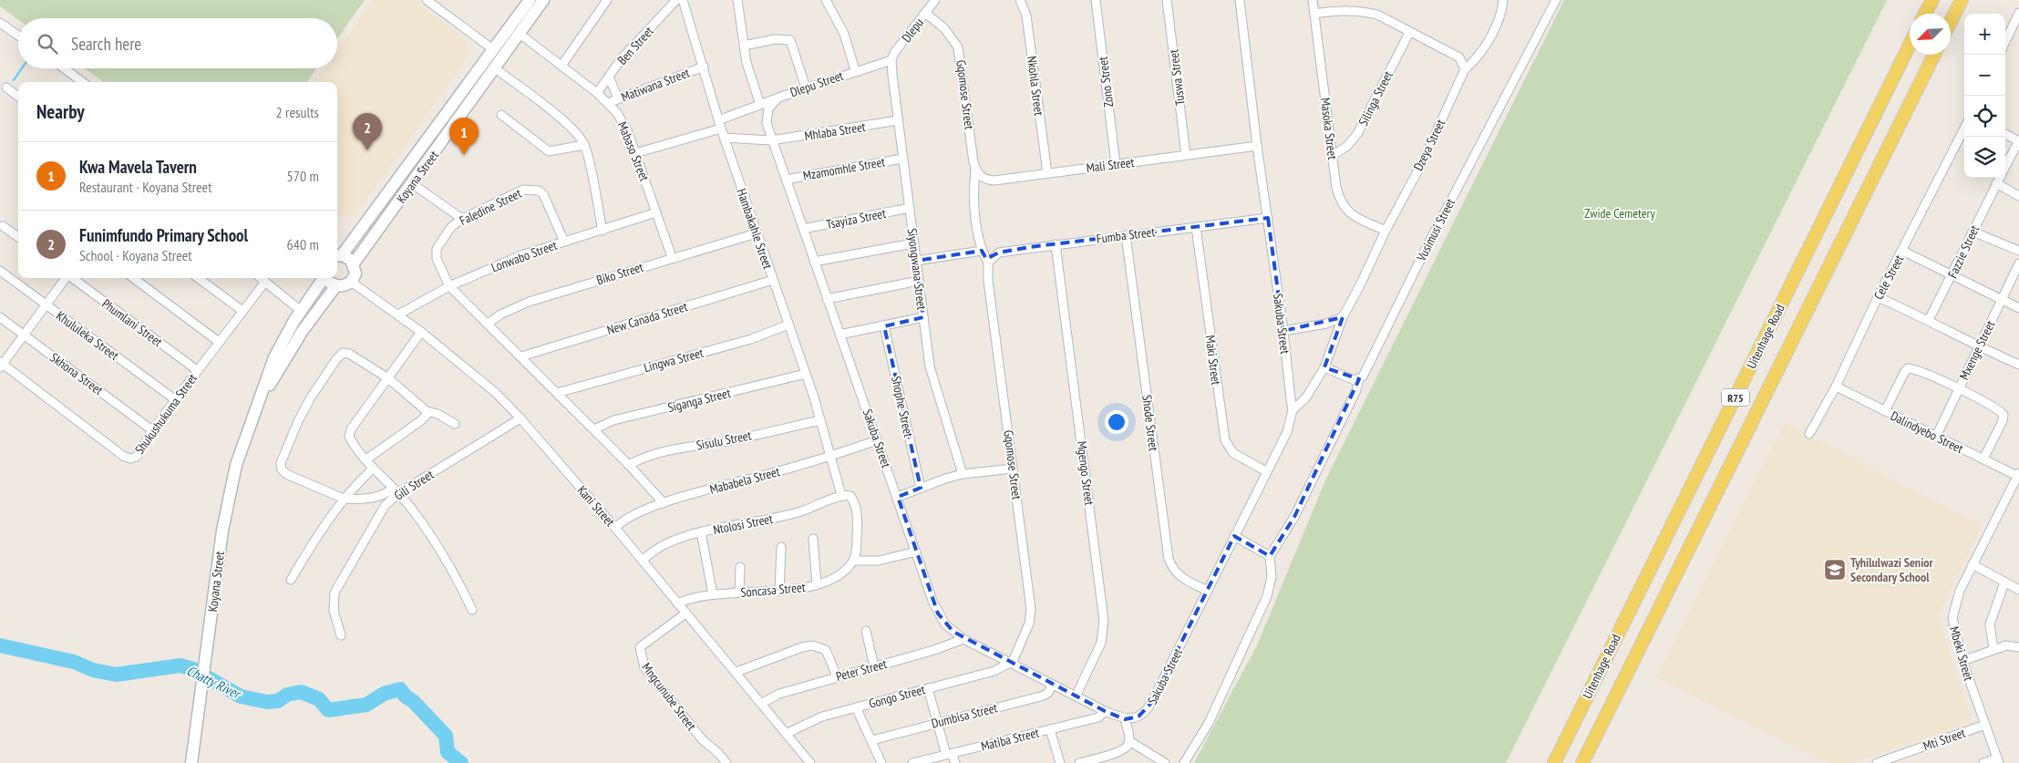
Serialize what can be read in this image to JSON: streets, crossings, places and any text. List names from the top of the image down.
{
  "streets": {
    "main road": ["Koyana Street", "Uitenhage Road", "R75"],
    "street": [
      "Dlepu",
      "Ben Street",
      "Tuswa Street",
      "Zono Street",
      "Dlepu Street",
      "Matiwana Street",
      "Nkohla Street",
      "Gqomose Street",
      "Silinga Street",
      "Masoka Street",
      "Mhlaba Street",
      "Dzeya Street",
      "Mabaso Street",
      "Mali Street",
      "Mzamomhle Street",
      "Faledine Street",
      "Tsayiza Street",
      "Hambakahle Street",
      "Vusimusi Street",
      "Fumba Street",
      "Fazzie Street",
      "Lonwabo Street",
      "Siyongwana Street",
      "Biko Street",
      "Cele Street",
      "New Canada Street",
      "Phumlani Street",
      "Sakuba Street",
      "Khululeka Street",
      "Mxenge Street",
      "Lingwa Street",
      "Maki Street",
      "Skhona Street",
      "Siganga Street",
      "Shophe Street",
      "Shukushukuma Street",
      "Shode Street",
      "Dalindyebo Street",
      "Sisulu Street",
      "Mgengo Street",
      "Mababela Street",
      "Gili Street",
      "Kani Street",
      "Ntolosi Street",
      "Soncasa Street",
      "Mbeki Street",
      "Peter Street",
      "Mngcunube Street",
      "Gongo Street",
      "Dumbisa Street",
      "Matiba Street",
      "Mti Street"
    ]
  },
  "crossings": [
    ["Dlepu", "Dlepu Street"],
    ["Dlepu", "Gqomose Street"],
    ["Dlepu", "Siyongwana Street"],
    ["Ben Street", "Mabaso Street"],
    ["Ben Street", "Hambakahle Street"],
    ["Tuswa Street", "Mali Street"],
    ["Zono Street", "Mali Street"],
    ["Dlepu Street", "Siyongwana Street"],
    ["Dlepu Street", "Sakuba Street"],
    ["Matiwana Street", "Mabaso Street"],
    ["Matiwana Street", "Hambakahle Street"],
    ["Nkohla Street", "Mali Street"],
    ["Gqomose Street", "Mali Street"],
    ["Gqomose Street", "Fumba Street"],
    ["Gqomose Street", "Sakuba Street"],
    ["Gqomose Street", "Gongo Street"],
    ["Silinga Street", "Masoka Street"],
    ["Masoka Street", "Dzeya Street"],
    ["Mhlaba Street", "Hambakahle Street"],
    ["Mhlaba Street", "Siyongwana Street"],
    ["Mhlaba Street", "Sakuba Street"],
    ["Mabaso Street", "Koyana Street"],
    ["Mabaso Street", "Lonwabo Street"],
    ["Mabaso Street", "Biko Street"],
    ["Mali Street", "Sakuba Street"],
    ["Mzamomhle Street", "Siyongwana Street"],
    ["Mzamomhle Street", "Sakuba Street"],
    ["Faledine Street", "Lonwabo Street"],
    ["Tsayiza Street", "Siyongwana Street"],
    ["Tsayiza Street", "Sakuba Street"],
    ["Hambakahle Street", "Biko Street"],
    ["Hambakahle Street", "New Canada Street"],
    ["Hambakahle Street", "Lingwa Street"],
    ["Hambakahle Street", "Siganga Street"],
    ["Hambakahle Street", "Sisulu Street"],
    ["Hambakahle Street", "Mababela Street"],
    ["Hambakahle Street", "Ntolosi Street"],
    ["Fumba Street", "Sakuba Street"],
    ["Fumba Street", "Maki Street"],
    ["Fumba Street", "Shode Street"],
    ["Fumba Street", "Mgengo Street"],
    ["Lonwabo Street", "Kani Street"],
    ["Cele Street", "Dalindyebo Street"],
    ["Phumlani Street", "Shukushukuma Street"],
    ["Sakuba Street", "Maki Street"],
    ["Sakuba Street", "Shode Street"],
    ["Sakuba Street", "Mgengo Street"],
    ["Sakuba Street", "Mababela Street"],
    ["Sakuba Street", "Peter Street"],
    ["Sakuba Street", "Gongo Street"],
    ["Sakuba Street", "Dumbisa Street"],
    ["Sakuba Street", "Matiba Street"],
    ["Khululeka Street", "Shukushukuma Street"],
    ["Mxenge Street", "Dalindyebo Street"],
    ["Skhona Street", "Shukushukuma Street"],
    ["Dalindyebo Street", "Mbeki Street"],
    ["Mababela Street", "Kani Street"],
    ["Gili Street", "Kani Street"],
    ["Kani Street", "Ntolosi Street"],
    ["Kani Street", "Soncasa Street"],
    ["Kani Street", "Peter Street"],
    ["Kani Street", "Mngcunube Street"],
    ["Kani Street", "Gongo Street"],
    ["Mbeki Street", "Mti Street"]
  ],
  "water": ["Chatty River"],
  "parks": ["Zwide Cemetery"],
  "places": {
    "school or university": ["Tyhilulwazi Senior Secondary School"]
  },
  "north": "bottom left",
  "page": {
    "map_buttons": ["+", "−"],
    "search": "Search here",
    "heading": ["Nearby", "2 results"],
    "pins": ["2", "1"],
    "list": [
      {
        "mark": "1",
        "name": "Kwa Mavela Tavern",
        "note": "Restaurant · Koyana Street",
        "value": "570 m"
      },
      {
        "mark": "2",
        "name": "Funimfundo Primary School",
        "note": "School · Koyana Street",
        "value": "640 m"
      }
    ]
  }
}
